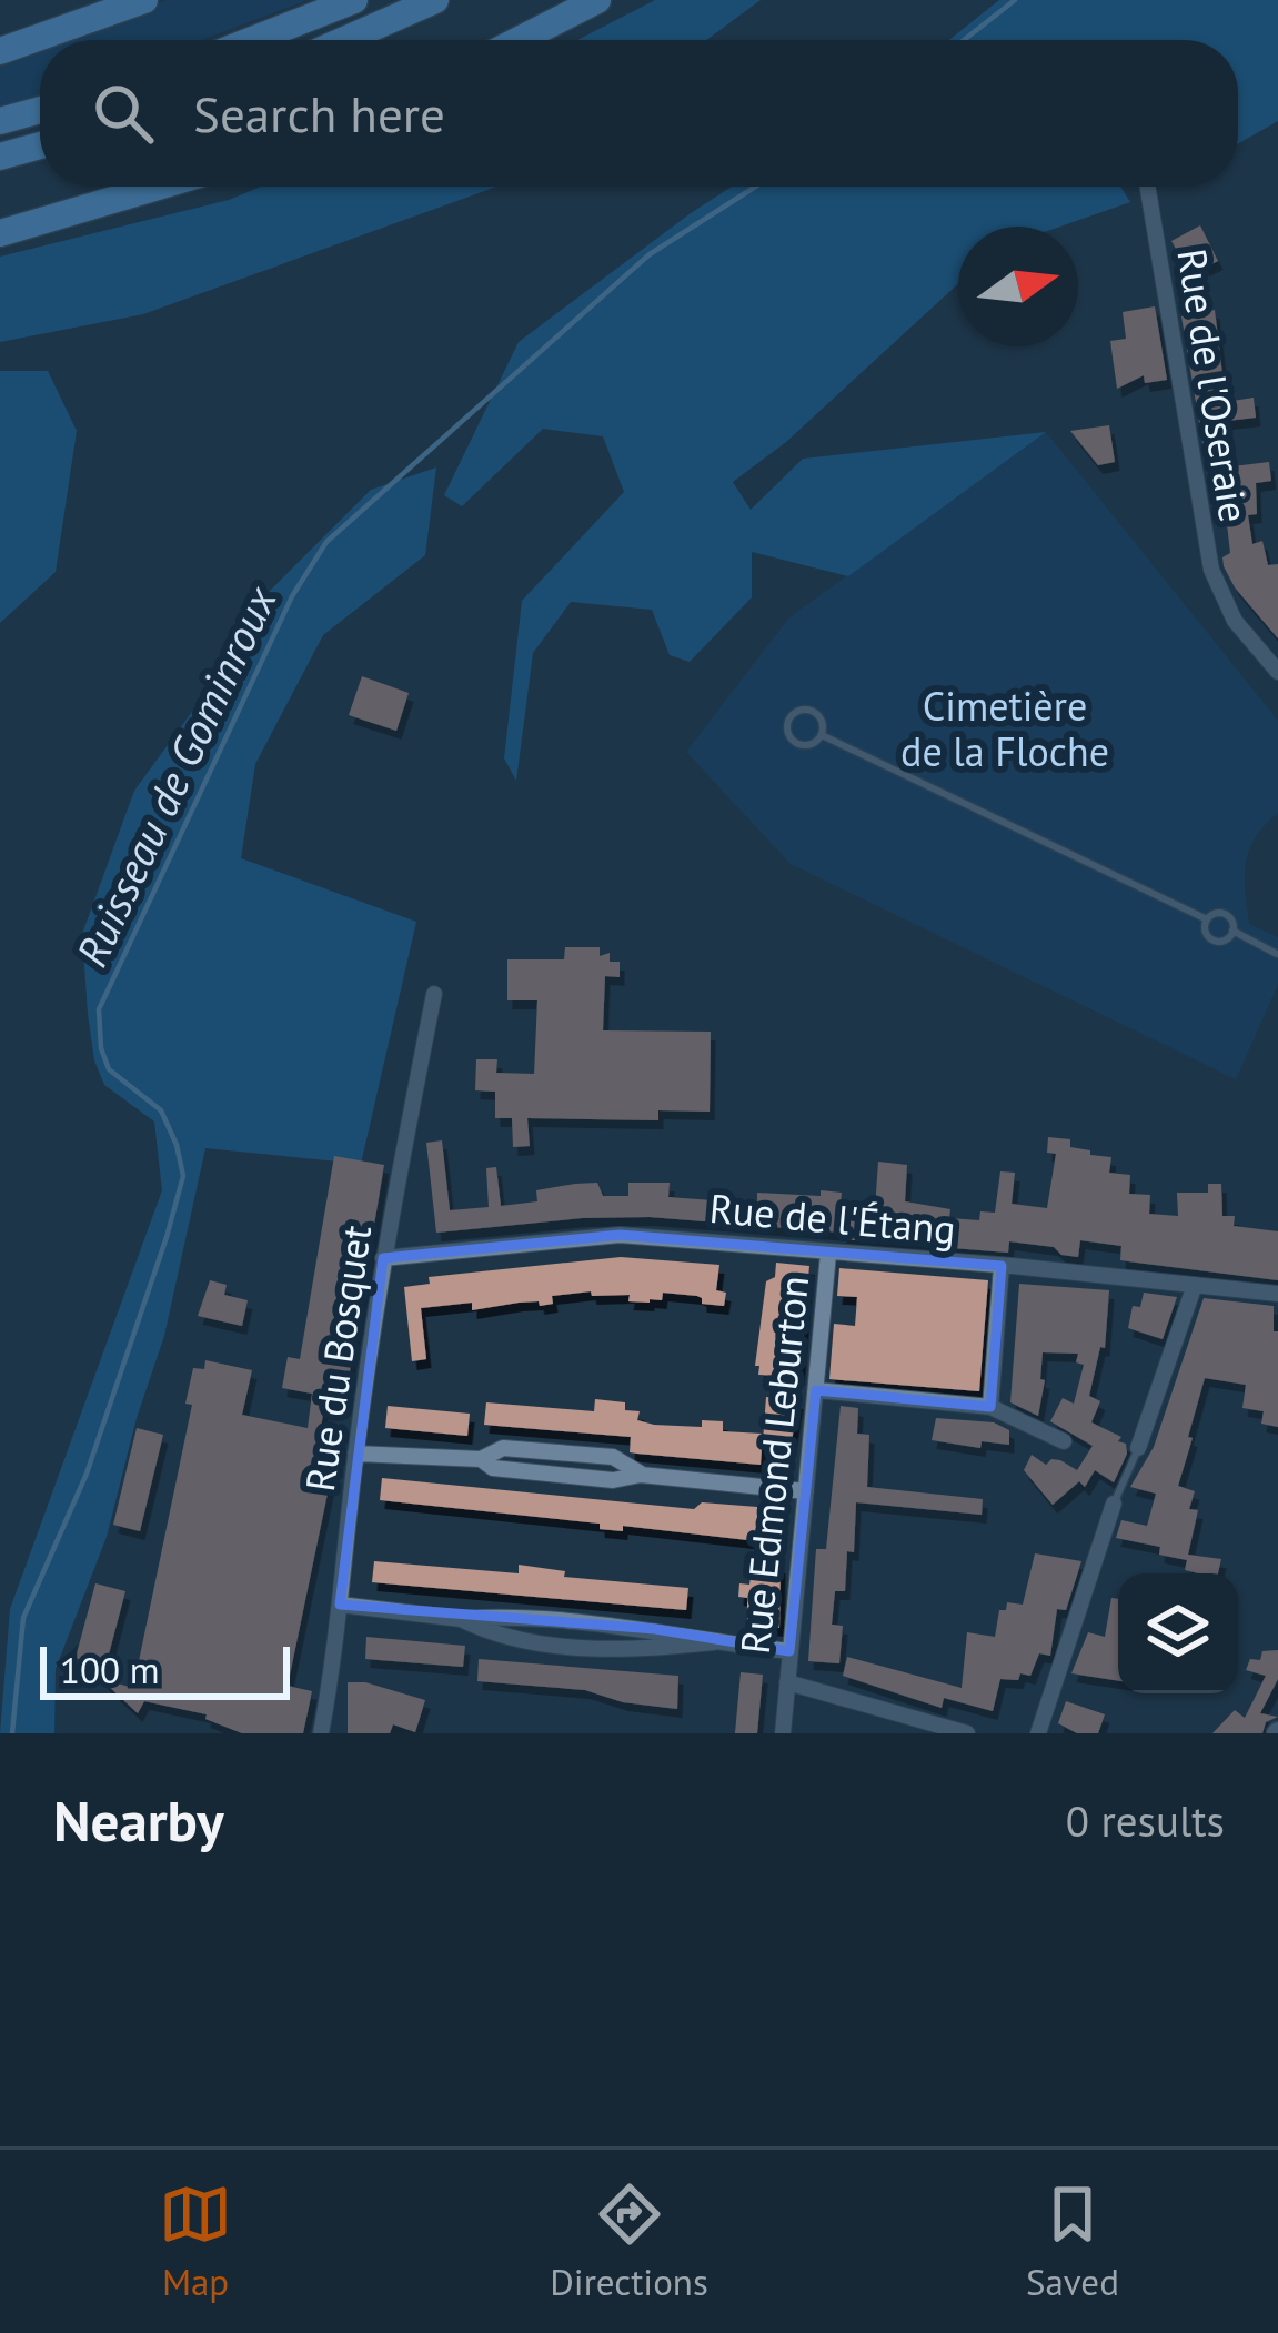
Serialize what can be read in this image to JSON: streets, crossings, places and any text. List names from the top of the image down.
{
  "streets": {
    "street": [
      "Rue de l'Oseraie",
      "Rue de l'Étang",
      "Rue du Bosquet",
      "Rue Edmond Leburton"
    ]
  },
  "crossings": [
    ["Rue de l'Étang", "Rue du Bosquet"],
    ["Rue de l'Étang", "Rue Edmond Leburton"]
  ],
  "water": ["Ruisseau de Gominroux"],
  "parks": ["Cimetière de la Floche"],
  "scale_bar": "100 m",
  "north": "right",
  "page": {
    "search": "Search here",
    "scale": "100 m",
    "heading": ["Nearby", "0 results"],
    "nav": ["Map", "Directions", "Saved"]
  }
}
